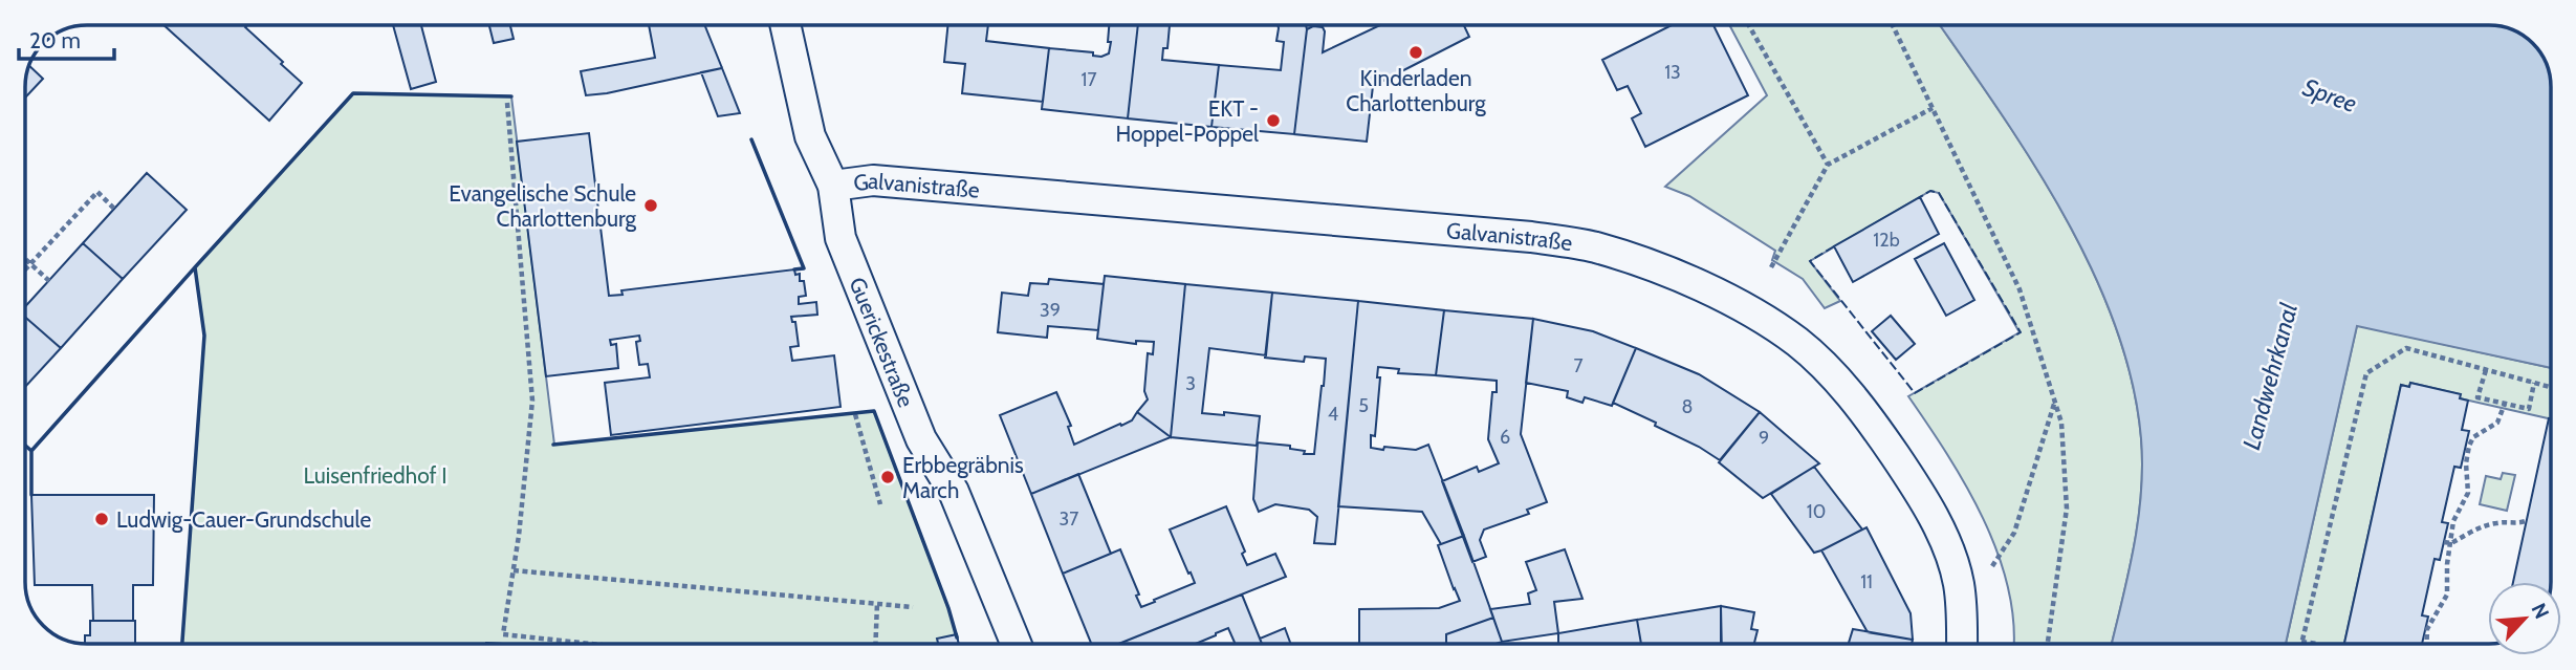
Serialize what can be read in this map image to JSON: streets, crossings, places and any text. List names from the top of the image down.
{
  "streets": {
    "street": ["Galvanistraße", "Guerickestraße"]
  },
  "crossings": [
    ["Galvanistraße", "Guerickestraße"]
  ],
  "water": ["Spree", "Landwehrkanal"],
  "parks": ["Luisenfriedhof I"],
  "places": [
    "Kinderladen Charlottenburg",
    "EKT - Hoppel-Poppel",
    "Evangelische Schule Charlottenburg",
    "Erbbegräbnis March",
    "Ludwig-Cauer-Grundschule"
  ],
  "house_numbers": [
    "13",
    "17",
    "12b",
    "39",
    "7",
    "3",
    "5",
    "8",
    "4",
    "6",
    "9",
    "10",
    "37",
    "11"
  ],
  "scale_bar": "20 m",
  "north": "top right"
}
